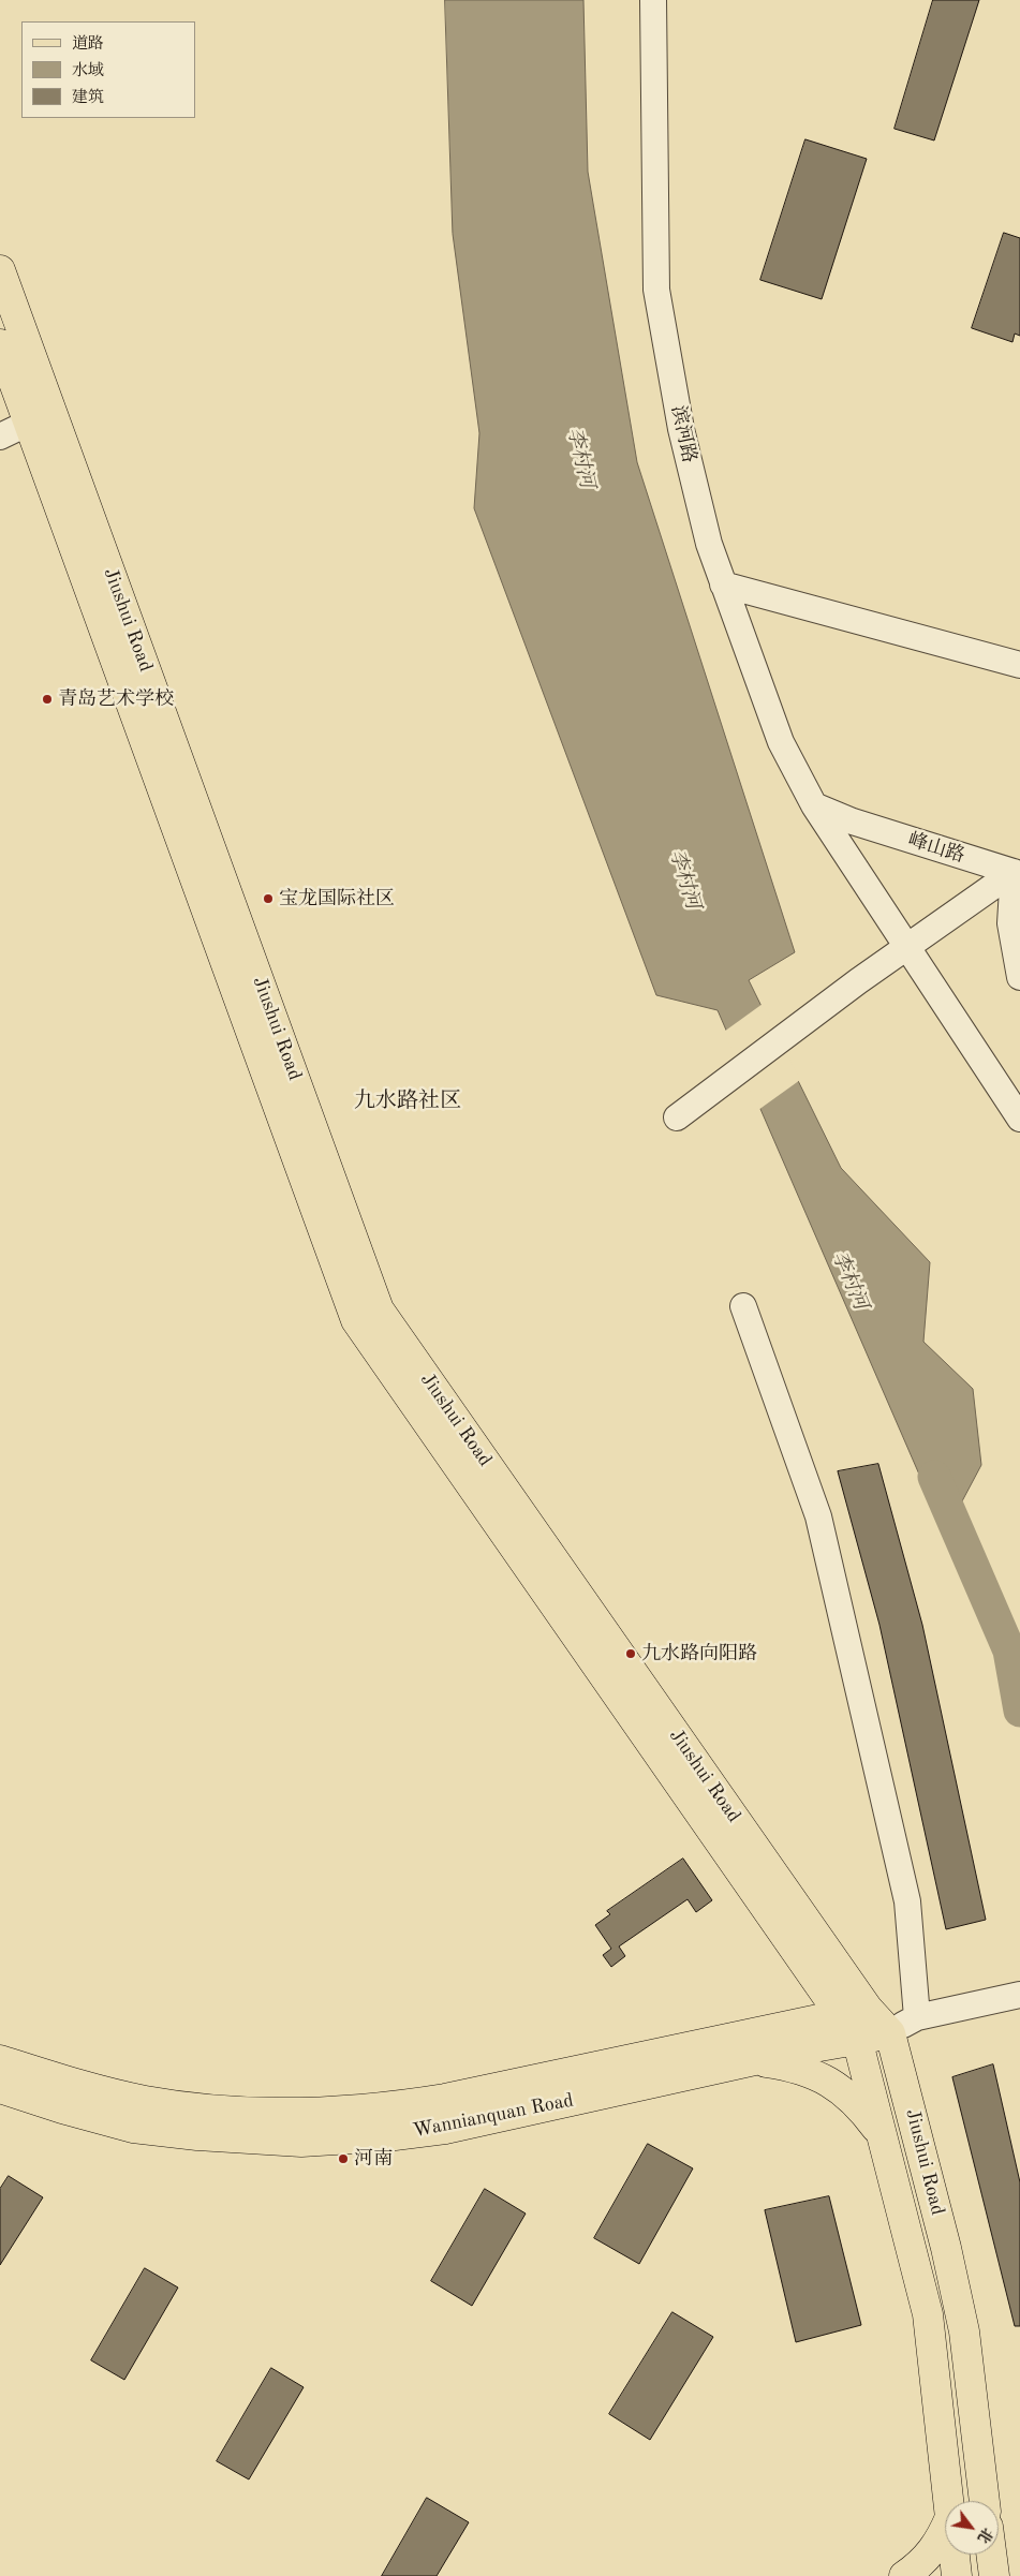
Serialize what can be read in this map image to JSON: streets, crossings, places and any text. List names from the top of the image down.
{
  "streets": {
    "main road": ["Jiushui Road", "Wannianquan Road"],
    "street": ["滨河路", "峰山路"]
  },
  "crossings": [
    ["滨河路", "峰山路"],
    ["Jiushui Road", "Wannianquan Road"]
  ],
  "districts": ["九水路社区"],
  "water": ["李村河"],
  "places": [
    "青岛艺术学校",
    "宝龙国际社区",
    "九水路向阳路",
    "河南"
  ],
  "legend": ["道路", "水域", "建筑"],
  "north": "bottom right"
}
